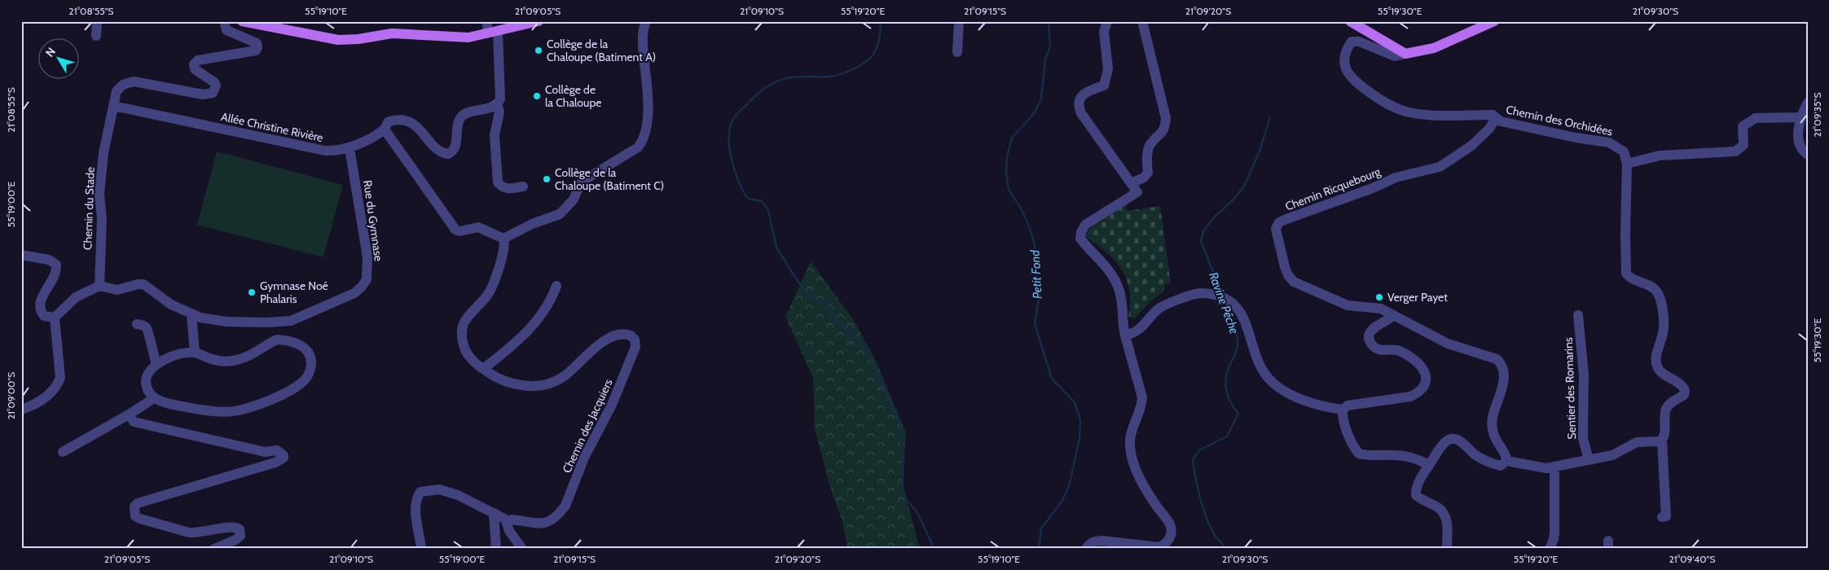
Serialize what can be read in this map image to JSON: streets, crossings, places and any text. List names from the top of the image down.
{
  "streets": {
    "street": [
      "Chemin des Orchidées",
      "Allée Christine Rivière",
      "Chemin Ricquebourg",
      "Chemin du Stade",
      "Rue du Gymnase",
      "Sentier des Romarins",
      "Chemin des Jacquiers"
    ]
  },
  "crossings": [
    ["Chemin des Orchidées", "Chemin Ricquebourg"],
    ["Allée Christine Rivière", "Chemin du Stade"],
    ["Allée Christine Rivière", "Rue du Gymnase"]
  ],
  "water": ["Petit Fond", "Ravine Pêche"],
  "places": [
    "Collège de la Chaloupe (Batiment A)",
    "Collège de la Chaloupe",
    "Collège de la Chaloupe (Batiment C)",
    "Gymnase Noé Phalaris",
    "Verger Payet"
  ],
  "north": "top left",
  "coordinates": [
    "21°08'55\"S",
    "55°19'10\"E",
    "21°09'05\"S",
    "21°09'10\"S",
    "55°19'20\"E",
    "21°09'15\"S",
    "21°09'20\"S",
    "55°19'30\"E",
    "21°09'30\"S",
    "21°09'35\"S",
    "55°19'00\"E",
    "21°09'00\"S",
    "21°09'40\"S"
  ]
}
